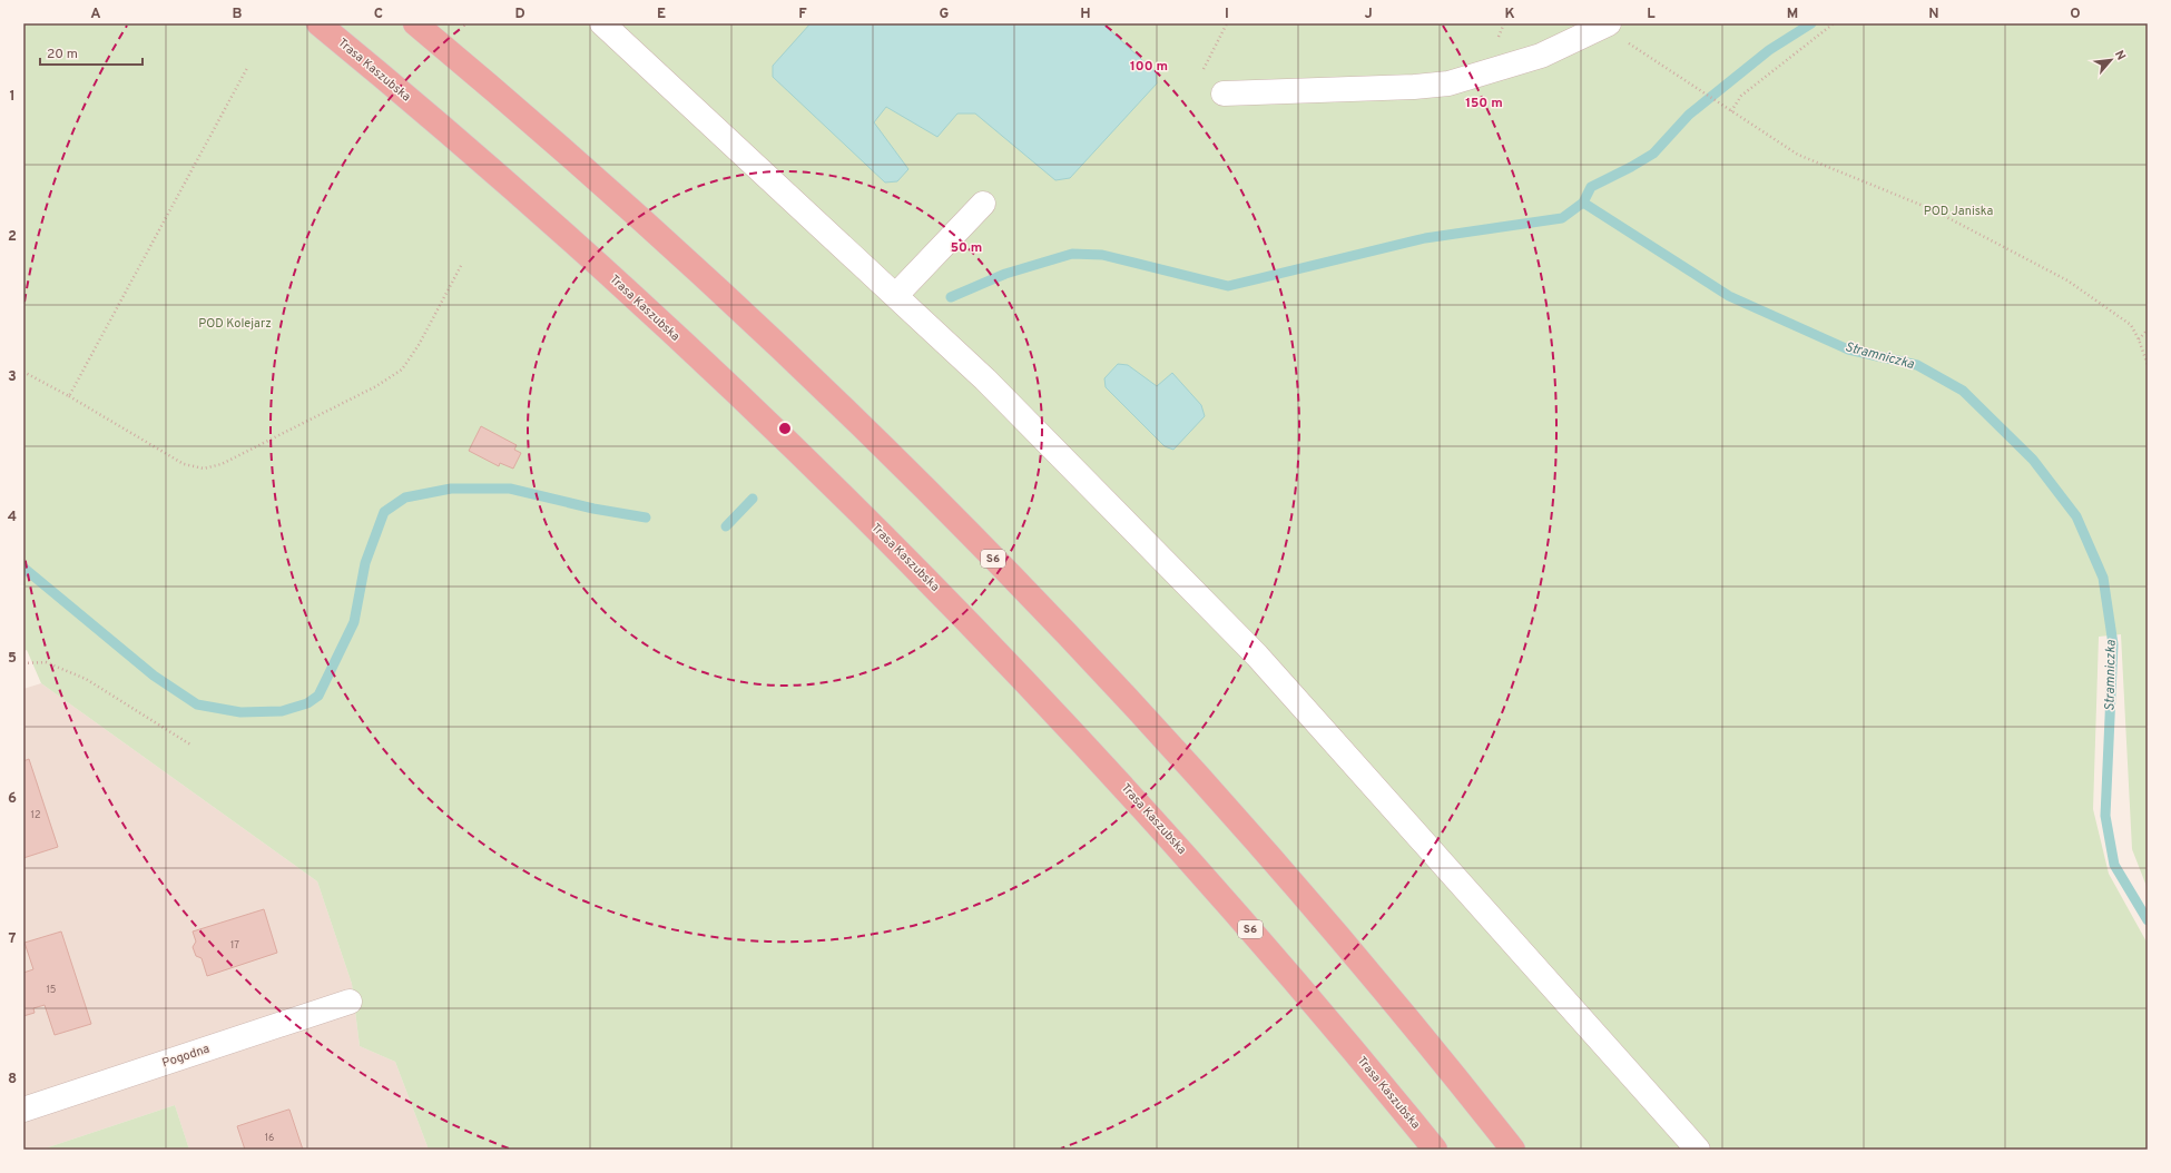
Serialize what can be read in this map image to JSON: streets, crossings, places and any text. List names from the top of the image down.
{
  "streets": {
    "highway": ["Trasa Kaszubska", "S6"],
    "street": ["Pogodna"]
  },
  "water": ["Stramniczka"],
  "parks": ["POD Janiska", "POD Kolejarz"],
  "house_numbers": [
    "12",
    "17",
    "15",
    "16"
  ],
  "scale_bar": "20 m",
  "north": "top right",
  "grid": {
    "columns": [
      "A",
      "B",
      "C",
      "D",
      "E",
      "F",
      "G",
      "H",
      "I",
      "J",
      "K",
      "L",
      "M",
      "N",
      "O"
    ],
    "rows": [
      "1",
      "2",
      "3",
      "4",
      "5",
      "6",
      "7",
      "8"
    ]
  },
  "rings": ["100 m", "150 m", "50 m"]
}
